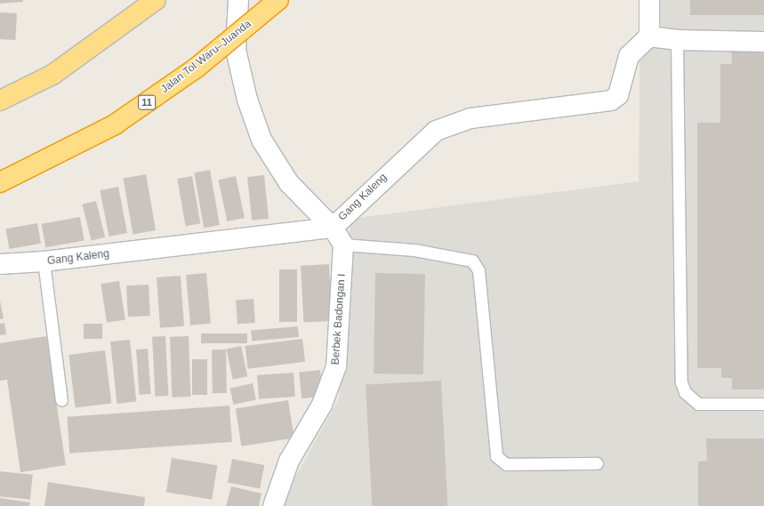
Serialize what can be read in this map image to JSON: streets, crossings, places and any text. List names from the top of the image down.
{
  "streets": {
    "highway": ["Jalan Tol Waru–Juanda", "11"],
    "street": ["Gang Kaleng", "Berbek Badongan I"]
  }
}
